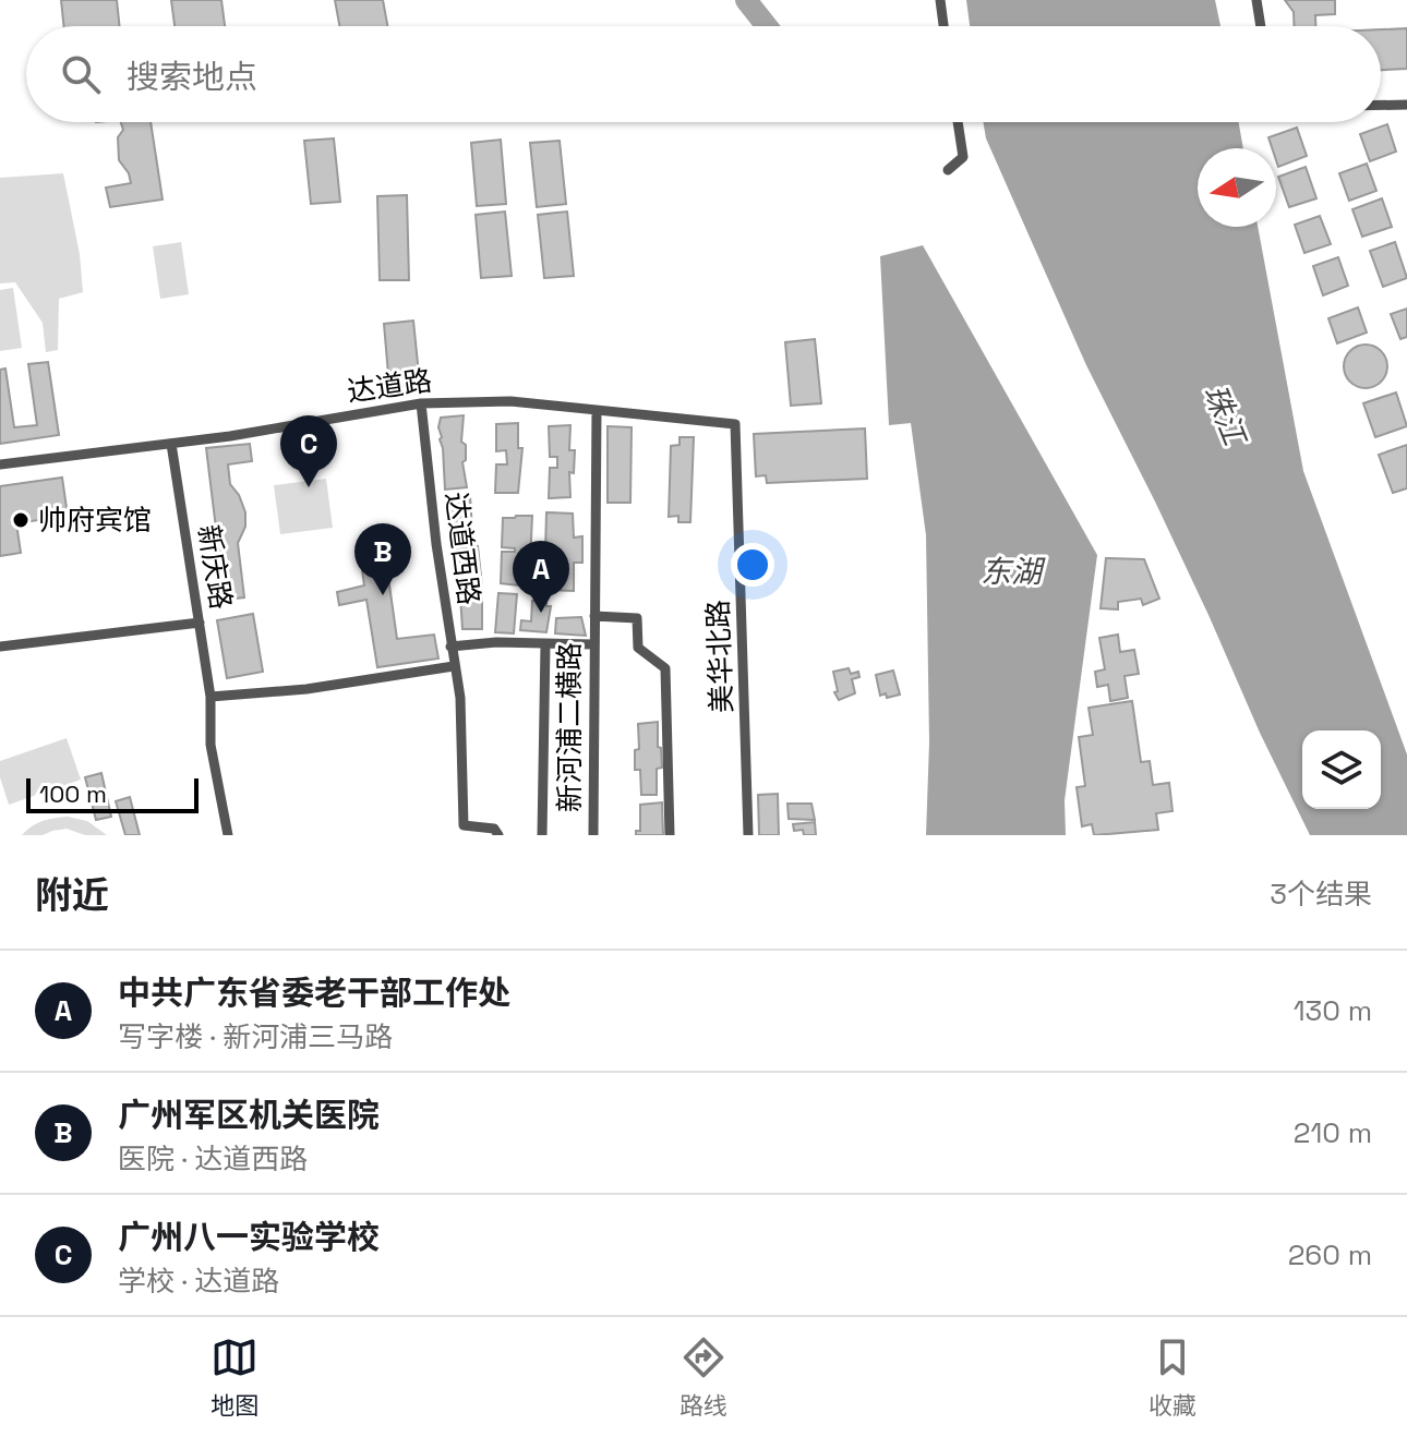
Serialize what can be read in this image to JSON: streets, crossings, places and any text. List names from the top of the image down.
{
  "streets": {
    "street": [
      "达道路",
      "达道西路",
      "新庆路",
      "美华北路",
      "新河浦二横路"
    ]
  },
  "crossings": [
    ["达道路", "达道西路"],
    ["达道路", "新庆路"],
    ["达道路", "美华北路"],
    ["达道路", "新河浦二横路"]
  ],
  "water": ["珠江", "东湖"],
  "places": ["帅府宾馆"],
  "scale_bar": "100 m",
  "north": "left",
  "page": {
    "search": "搜索地点",
    "pins": ["C", "B", "A"],
    "scale": "100 m",
    "heading": ["附近", "3个结果"],
    "list": [
      {
        "mark": "A",
        "name": "中共广东省委老干部工作处",
        "note": "写字楼 · 新河浦三马路",
        "value": "130 m"
      },
      {
        "mark": "B",
        "name": "广州军区机关医院",
        "note": "医院 · 达道西路",
        "value": "210 m"
      },
      {
        "mark": "C",
        "name": "广州八一实验学校",
        "note": "学校 · 达道路",
        "value": "260 m"
      }
    ],
    "nav": ["地图", "路线", "收藏"]
  }
}
